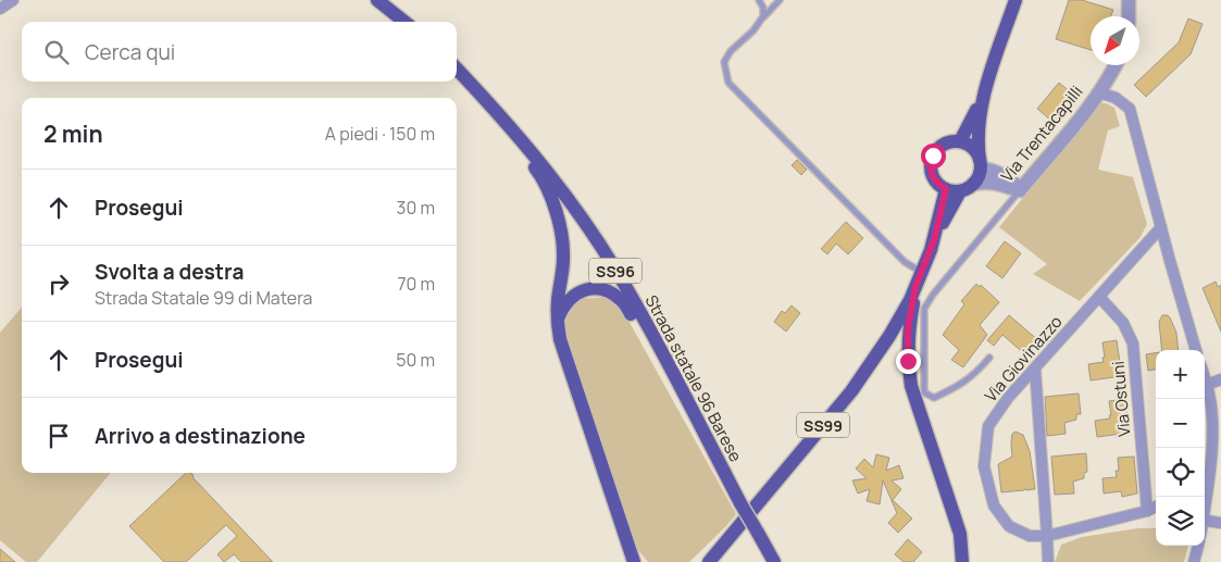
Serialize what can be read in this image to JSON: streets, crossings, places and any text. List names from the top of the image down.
{
  "streets": {
    "main road": ["SS96", "Strada statale 96 Barese", "SS99"],
    "street": ["Via Trentacapilli", "Via Giovinazzo", "Via Ostuni"]
  },
  "crossings": [
    ["Via Trentacapilli", "Via Giovinazzo"],
    ["Via Giovinazzo", "Via Ostuni"]
  ],
  "north": "bottom left",
  "page": {
    "search": "Cerca qui",
    "heading": ["2 min", "A piedi · 150 m"],
    "list": [
      ["Prosegui", "30 m"],
      ["Svolta a destra", "Strada Statale 99 di Matera", "70 m"],
      ["Prosegui", "50 m"],
      "Arrivo a destinazione"
    ],
    "map_buttons": ["+", "−"]
  }
}
